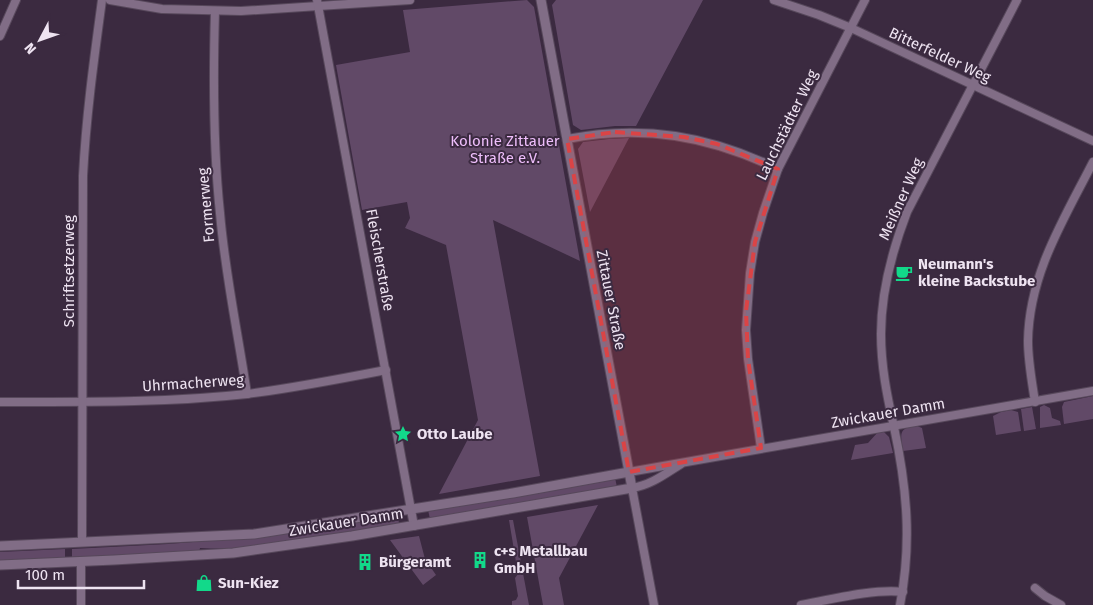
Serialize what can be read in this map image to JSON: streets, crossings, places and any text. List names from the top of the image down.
{
  "streets": {
    "street": [
      "Bitterfelder Weg",
      "Lauchstädter Weg",
      "Meißner Weg",
      "Formerweg",
      "Fleischerstraße",
      "Schriftsetzerweg",
      "Zittauer Straße",
      "Uhrmacherweg",
      "Zwickauer Damm"
    ]
  },
  "crossings": [
    ["Bitterfelder Weg", "Lauchstädter Weg"],
    ["Bitterfelder Weg", "Meißner Weg"],
    ["Lauchstädter Weg", "Zwickauer Damm"],
    ["Meißner Weg", "Zwickauer Damm"],
    ["Formerweg", "Uhrmacherweg"],
    ["Fleischerstraße", "Uhrmacherweg"],
    ["Fleischerstraße", "Zwickauer Damm"],
    ["Schriftsetzerweg", "Uhrmacherweg"],
    ["Schriftsetzerweg", "Zwickauer Damm"],
    ["Zittauer Straße", "Zwickauer Damm"]
  ],
  "parks": ["Kolonie Zittauer Straße e.V."],
  "places": {
    "cafe": ["Neumann's kleine Backstube"],
    "place": ["Otto Laube"],
    "building": ["c+s Metallbau GmbH", "Bürgeramt"],
    "shop": ["Sun-Kiez"]
  },
  "scale_bar": "100 m",
  "north": "bottom left"
}
